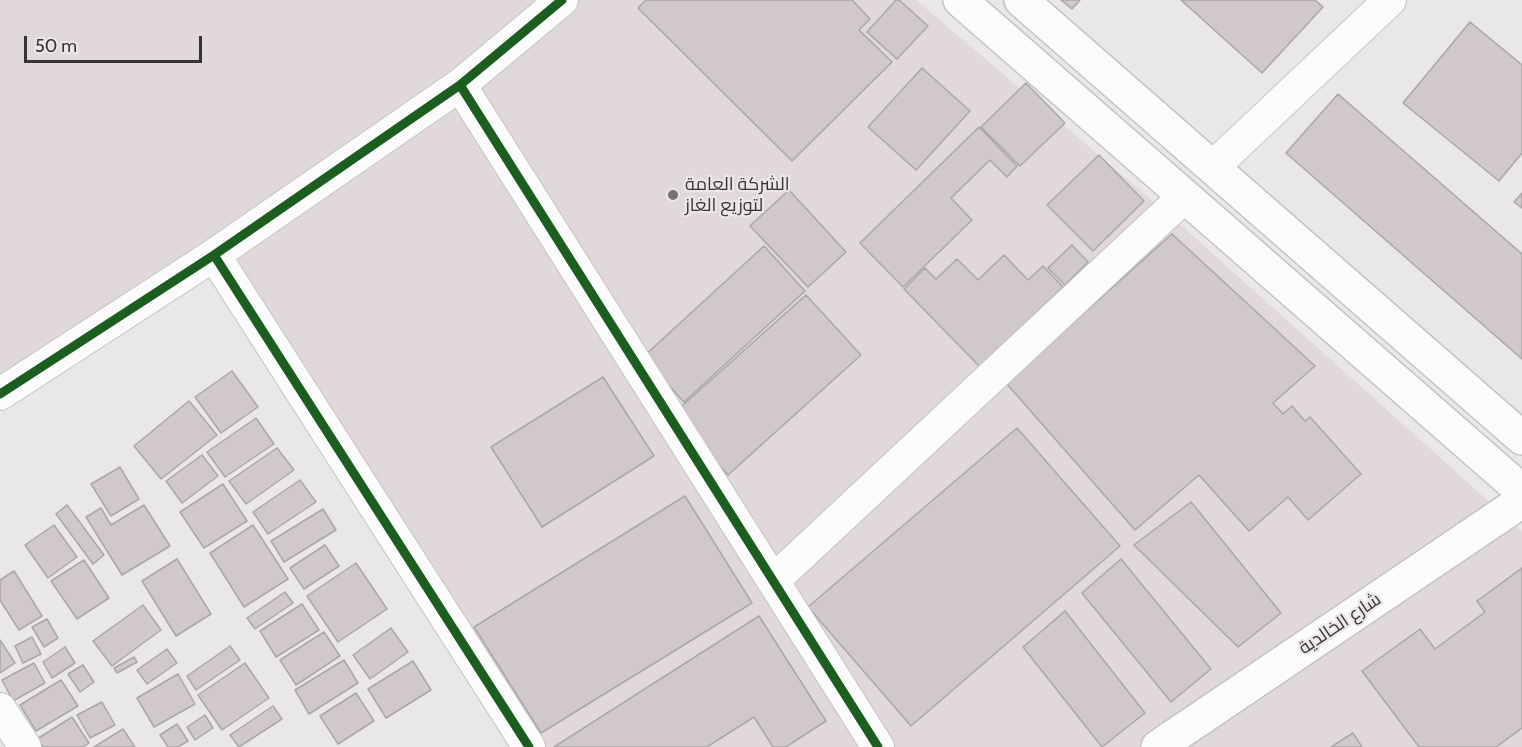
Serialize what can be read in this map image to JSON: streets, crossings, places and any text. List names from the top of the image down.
{
  "streets": {
    "main road": ["شارع الخالدية"]
  },
  "places": ["الشركة العامة لتوزيع الغاز"],
  "scale_bar": "50 m"
}
